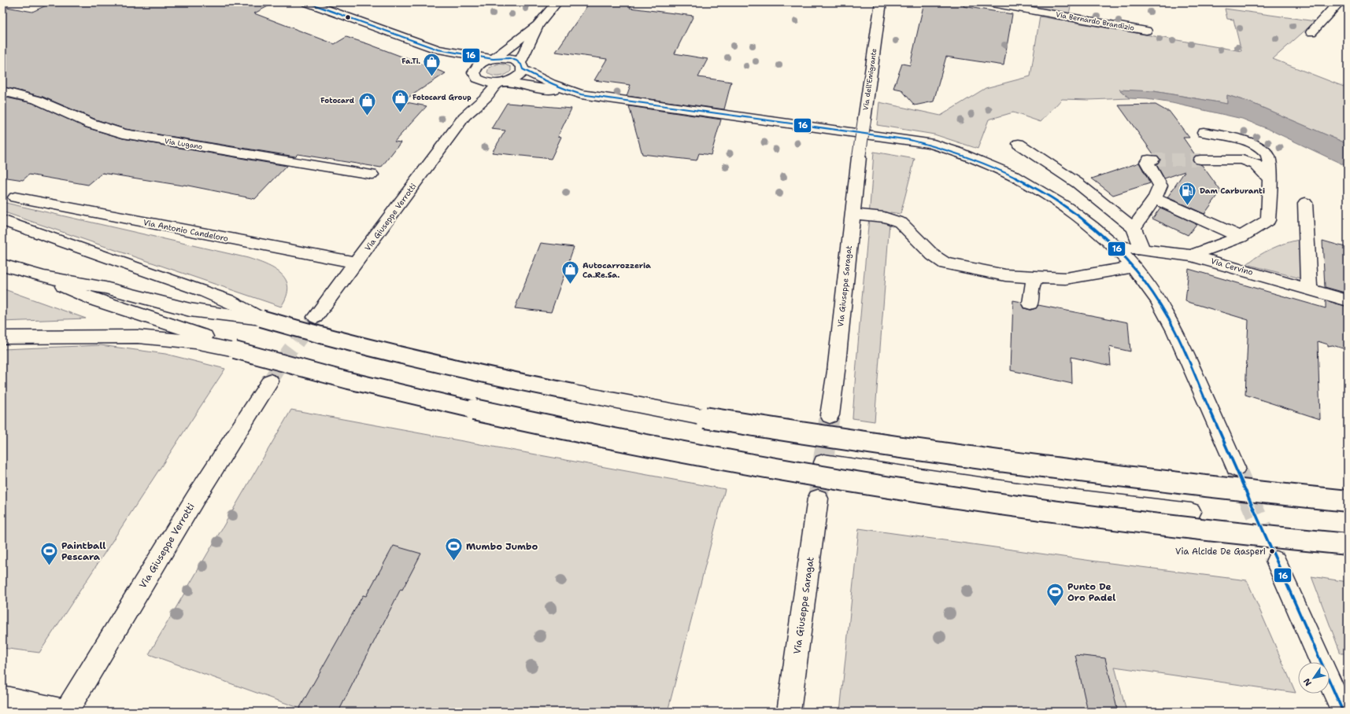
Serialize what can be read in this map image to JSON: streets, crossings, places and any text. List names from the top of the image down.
{
  "streets": {
    "main road": [
      "Via Bernardo Brandizio",
      "Via dell'Emigrante",
      "Via Lugano",
      "Via Giuseppe Verrotti",
      "Via Antonio Candeloro",
      "Via Cervino",
      "Via Giuseppe Saragat"
    ]
  },
  "crossings": [
    ["Via dell'Emigrante", "Via Giuseppe Saragat"],
    ["Via Giuseppe Verrotti", "Via Antonio Candeloro"]
  ],
  "places": {
    "shop": [
      "Fa.Ti.",
      "Fotocard Group",
      "Fotocard",
      "Autocarrozzeria Ca.Re.Sa."
    ],
    "fuel station": ["Dam Carburanti"],
    "other": ["Via Alcide De Gasperi"],
    "sports": ["Mumbo Jumbo", "Paintball Pescara", "Punto De Oro Padel"]
  },
  "lines": ["transit line 16"],
  "north": "bottom left"
}
